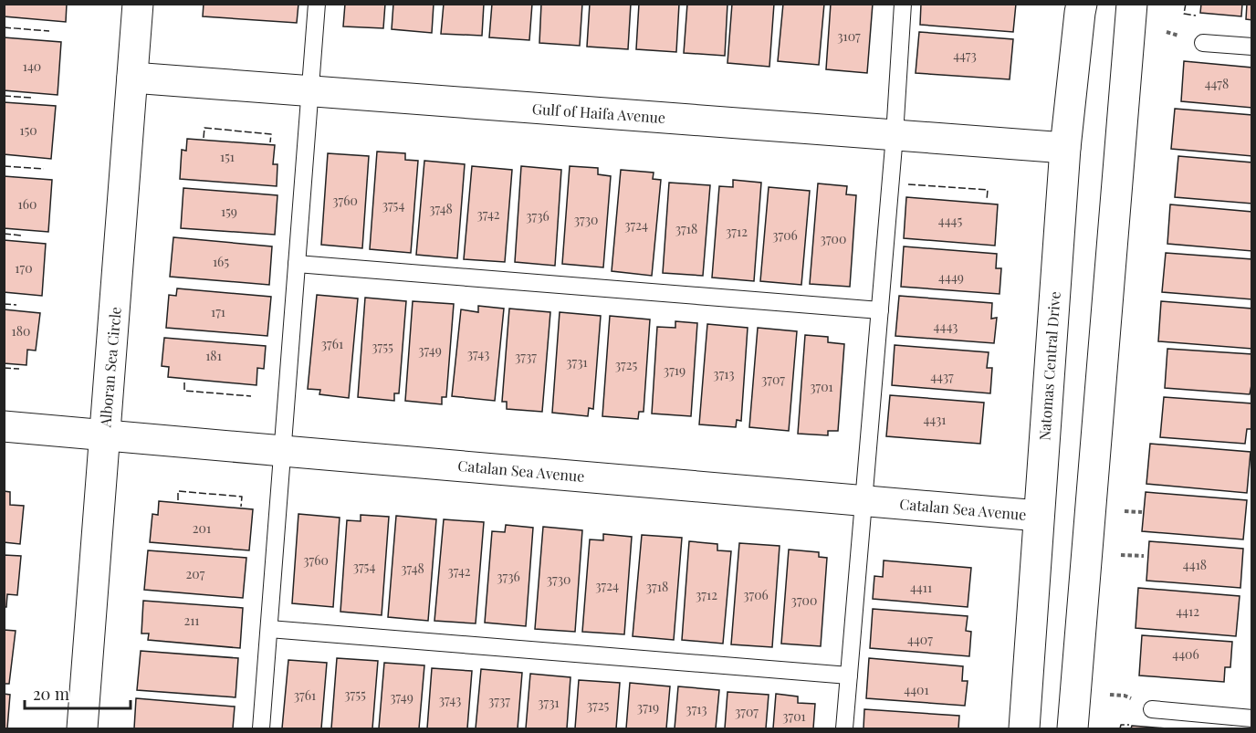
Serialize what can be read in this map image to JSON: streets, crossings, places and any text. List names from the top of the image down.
{
  "streets": {
    "street": [
      "Gulf of Haifa Avenue",
      "Natomas Central Drive",
      "Alboran Sea Circle",
      "Catalan Sea Avenue"
    ]
  },
  "crossings": [
    ["Gulf of Haifa Avenue", "Natomas Central Drive"],
    ["Gulf of Haifa Avenue", "Alboran Sea Circle"],
    ["Natomas Central Drive", "Catalan Sea Avenue"],
    ["Alboran Sea Circle", "Catalan Sea Avenue"]
  ],
  "house_numbers": [
    "3107",
    "4473",
    "140",
    "4478",
    "150",
    "151",
    "3760",
    "160",
    "3754",
    "3748",
    "159",
    "3742",
    "3736",
    "3730",
    "4445",
    "3724",
    "3718",
    "3712",
    "3706",
    "3700",
    "165",
    "170",
    "4449",
    "171",
    "4443",
    "180",
    "3761",
    "3755",
    "3749",
    "3743",
    "181",
    "3737",
    "3731",
    "3725",
    "3719",
    "3713",
    "4437",
    "3707",
    "3701",
    "4431",
    "201",
    "3760",
    "4418",
    "3754",
    "3748",
    "3742",
    "207",
    "3736",
    "3730",
    "3724",
    "3718",
    "4411",
    "3712",
    "3706",
    "3700",
    "4412",
    "211",
    "4407",
    "4406",
    "4401",
    "3755",
    "3761",
    "3749",
    "3743",
    "3737",
    "3731",
    "3725",
    "3719",
    "3713",
    "3707",
    "3701"
  ],
  "scale_bar": "20 m"
}
